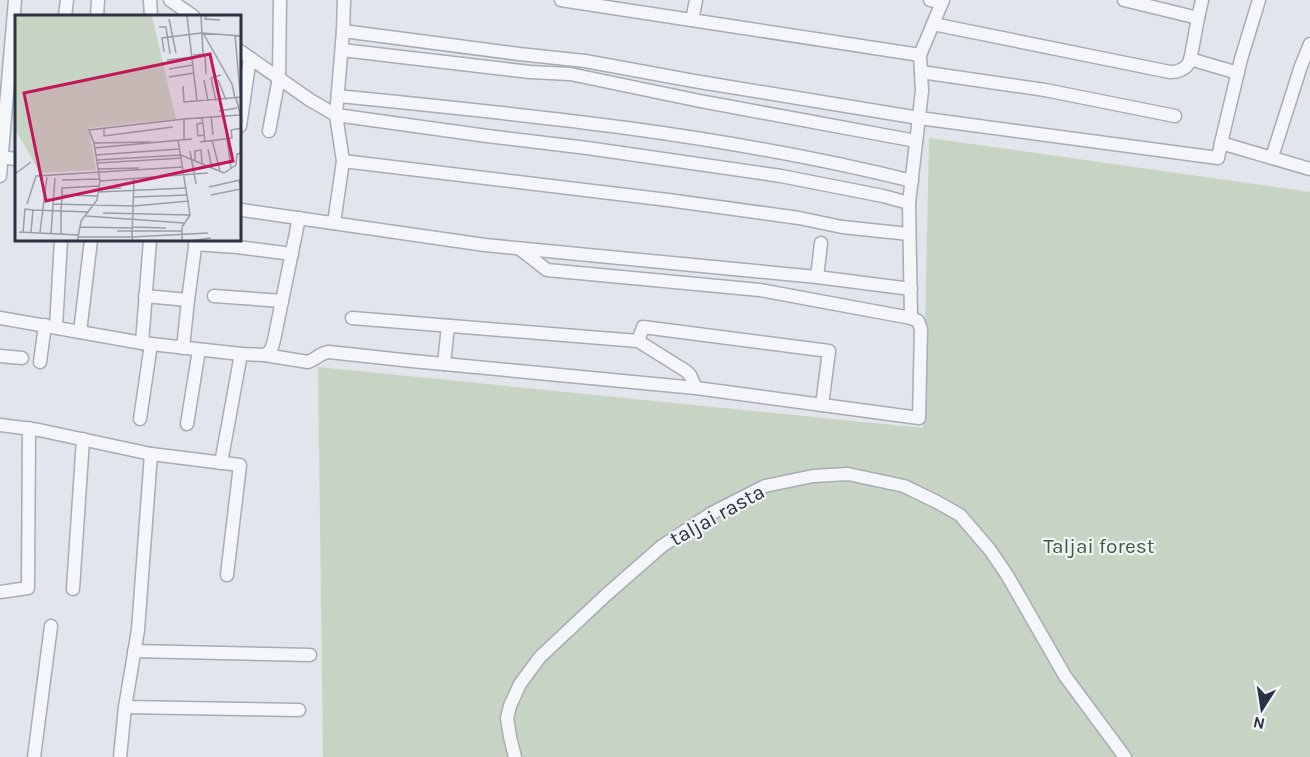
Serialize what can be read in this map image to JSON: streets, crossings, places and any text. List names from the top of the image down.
{
  "streets": {
    "street": ["taljai rasta"]
  },
  "parks": ["Taljai forest"],
  "north": "bottom"
}
